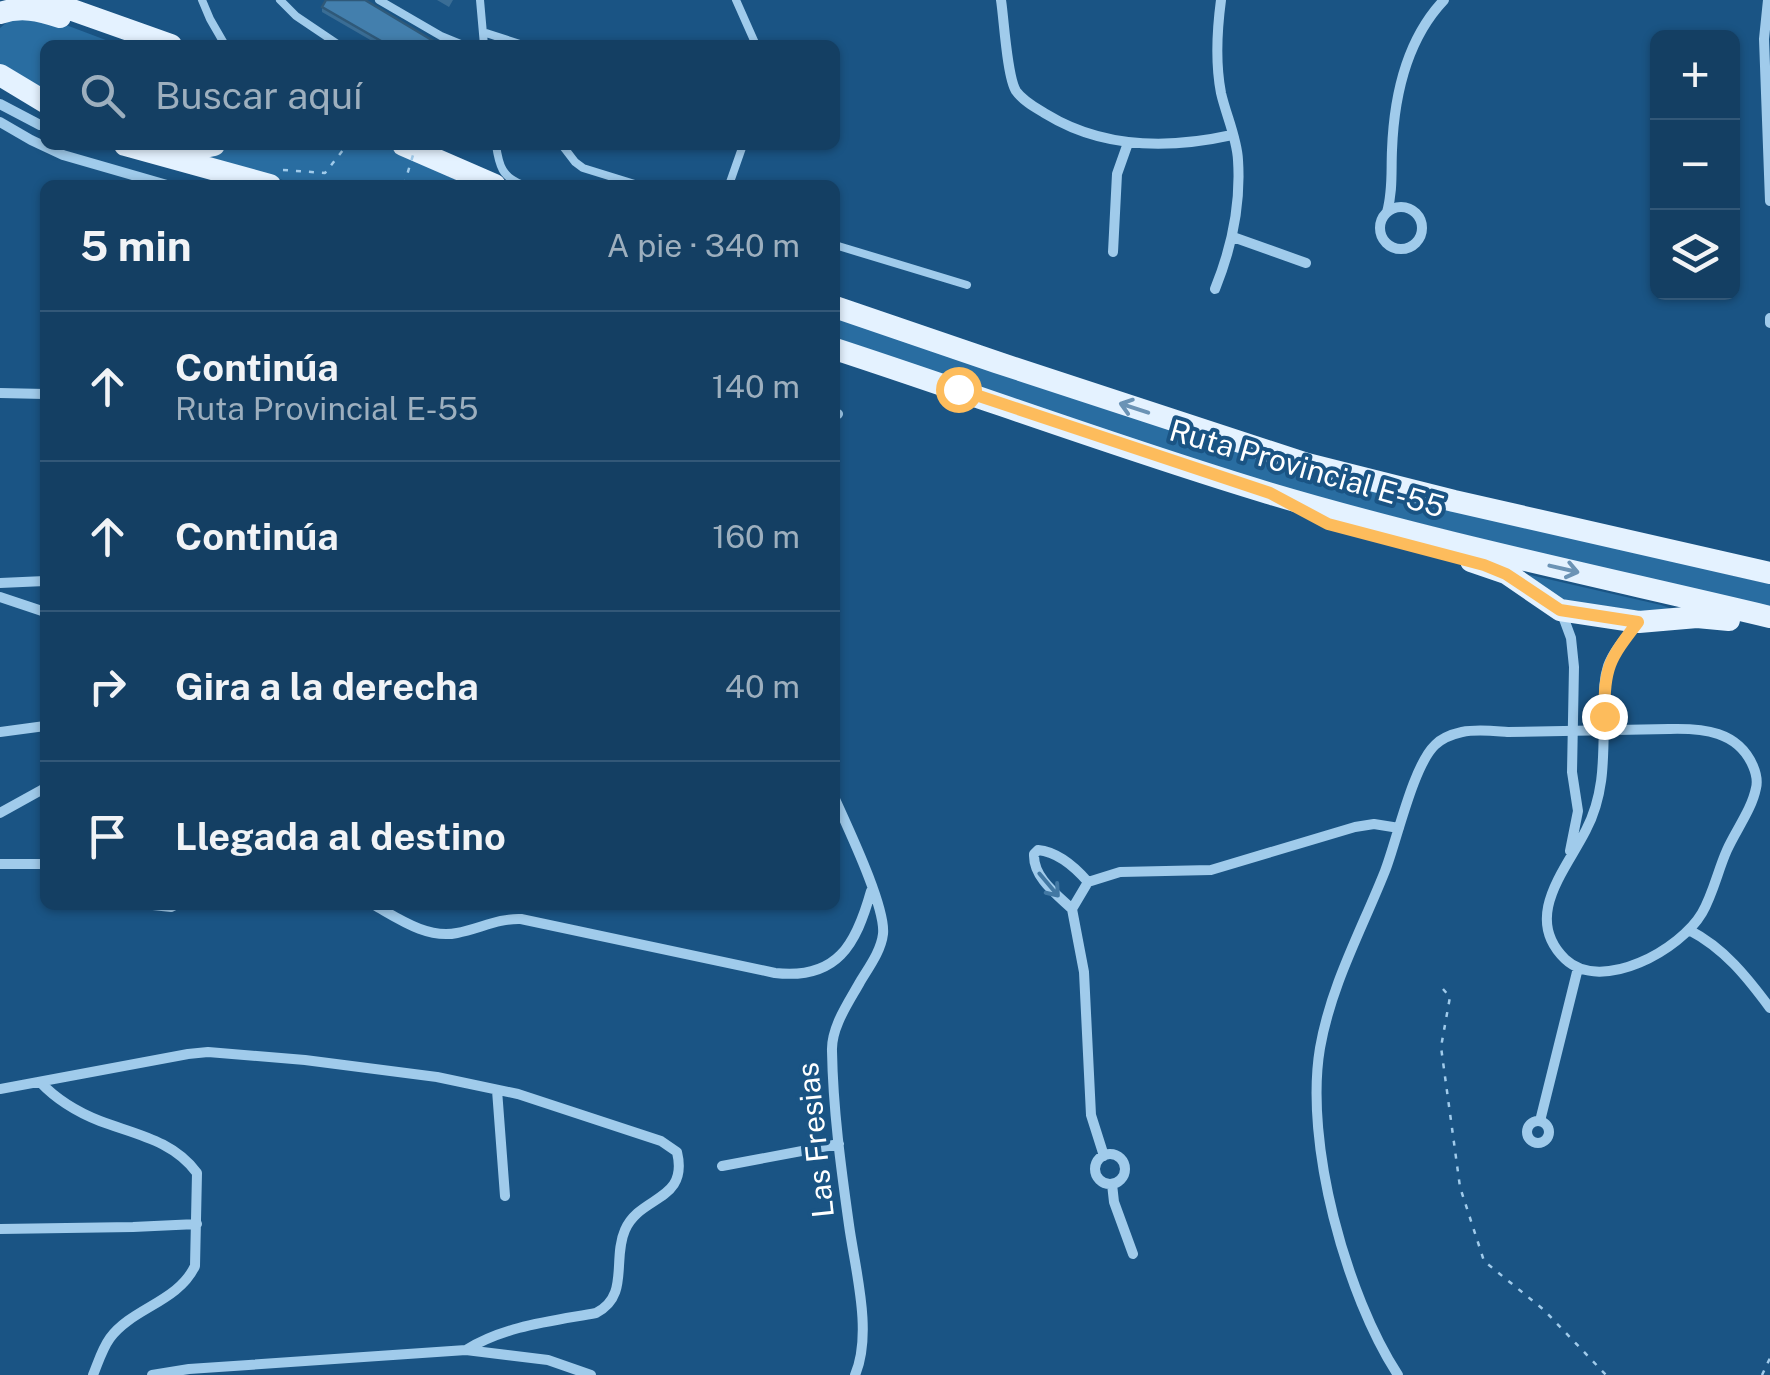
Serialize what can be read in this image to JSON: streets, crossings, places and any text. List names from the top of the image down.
{
  "streets": {
    "main road": ["Ruta Provincial E-55"],
    "street": ["Las Fresias"]
  },
  "page": {
    "map_buttons": ["+", "−"],
    "search": "Buscar aquí",
    "heading": ["5 min", "A pie · 340 m"],
    "list": [
      ["Continúa", "Ruta Provincial E-55", "140 m"],
      ["Continúa", "160 m"],
      ["Gira a la derecha", "40 m"],
      "Llegada al destino"
    ]
  }
}
